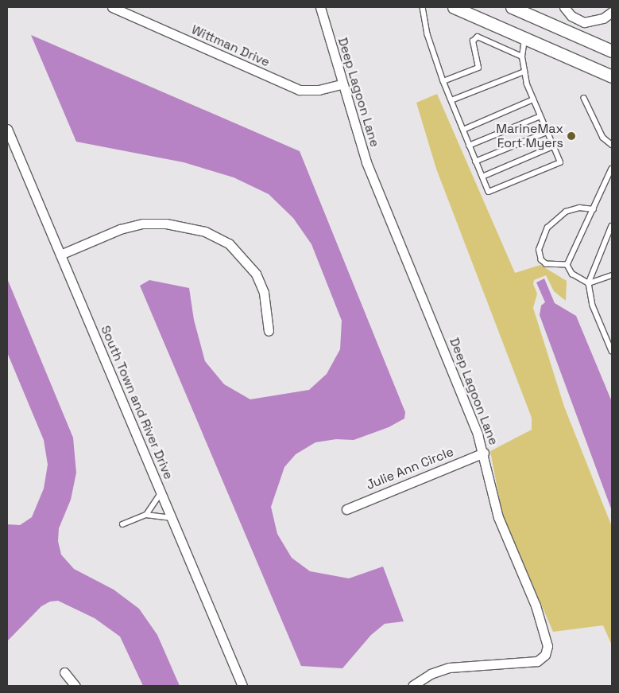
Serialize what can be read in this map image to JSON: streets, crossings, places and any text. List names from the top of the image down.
{
  "streets": {
    "street": [
      "Wittman Drive",
      "Deep Lagoon Lane",
      "South Town and River Drive",
      "Julie Ann Circle"
    ]
  },
  "crossings": [
    ["Wittman Drive", "Deep Lagoon Lane"],
    ["Deep Lagoon Lane", "Julie Ann Circle"]
  ],
  "places": ["MarineMax Fort Myers"]
}
